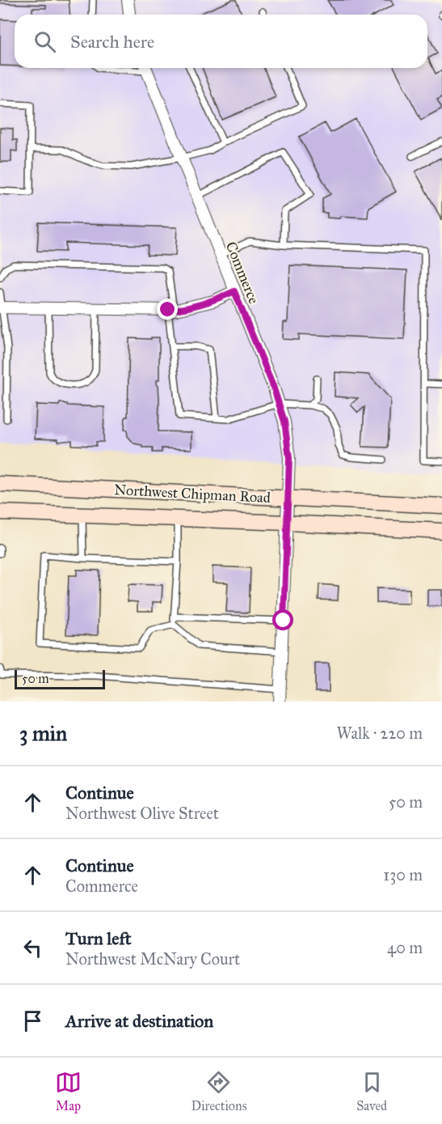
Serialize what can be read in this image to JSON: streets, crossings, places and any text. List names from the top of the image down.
{
  "streets": {
    "main road": ["Northwest Chipman Road"],
    "street": ["Commerce"]
  },
  "crossings": [
    ["Commerce", "Northwest Chipman Road"]
  ],
  "scale_bar": "50 m",
  "page": {
    "search": "Search here",
    "scale": "50 m",
    "heading": ["3 min", "Walk · 220 m"],
    "list": [
      ["Continue", "Northwest Olive Street", "50 m"],
      ["Continue", "Commerce", "130 m"],
      ["Turn left", "Northwest McNary Court", "40 m"],
      "Arrive at destination"
    ],
    "nav": ["Map", "Directions", "Saved"]
  }
}
